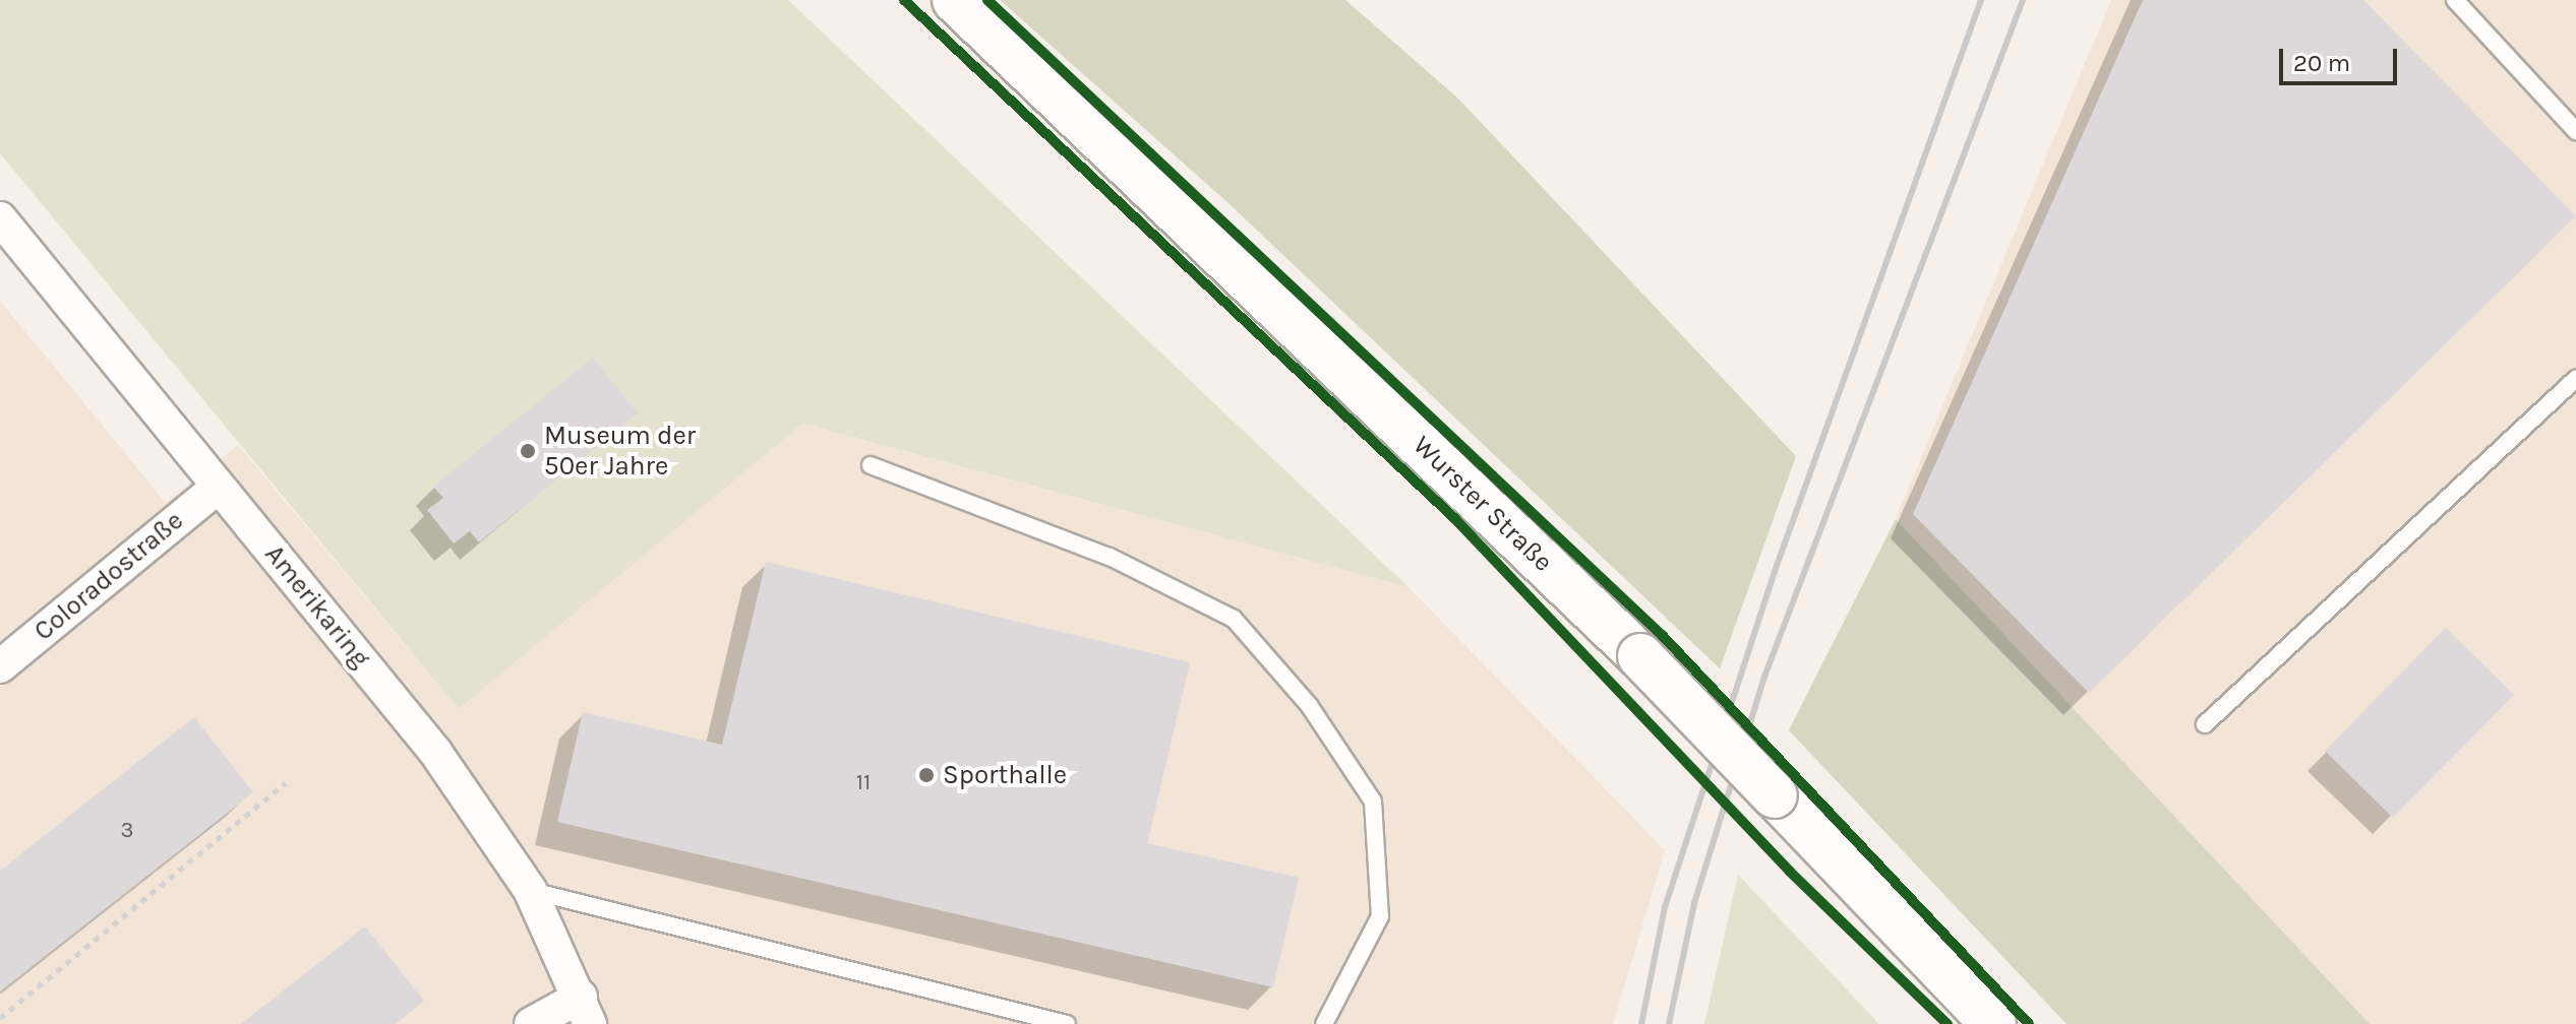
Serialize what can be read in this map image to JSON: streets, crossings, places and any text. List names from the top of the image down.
{
  "streets": {
    "main road": ["Wurster Straße"],
    "street": ["Coloradostraße", "Amerikaring"]
  },
  "crossings": [
    ["Coloradostraße", "Amerikaring"]
  ],
  "places": ["Museum der 50er Jahre", "Sporthalle"],
  "house_numbers": ["11", "3"],
  "scale_bar": "20 m"
}
